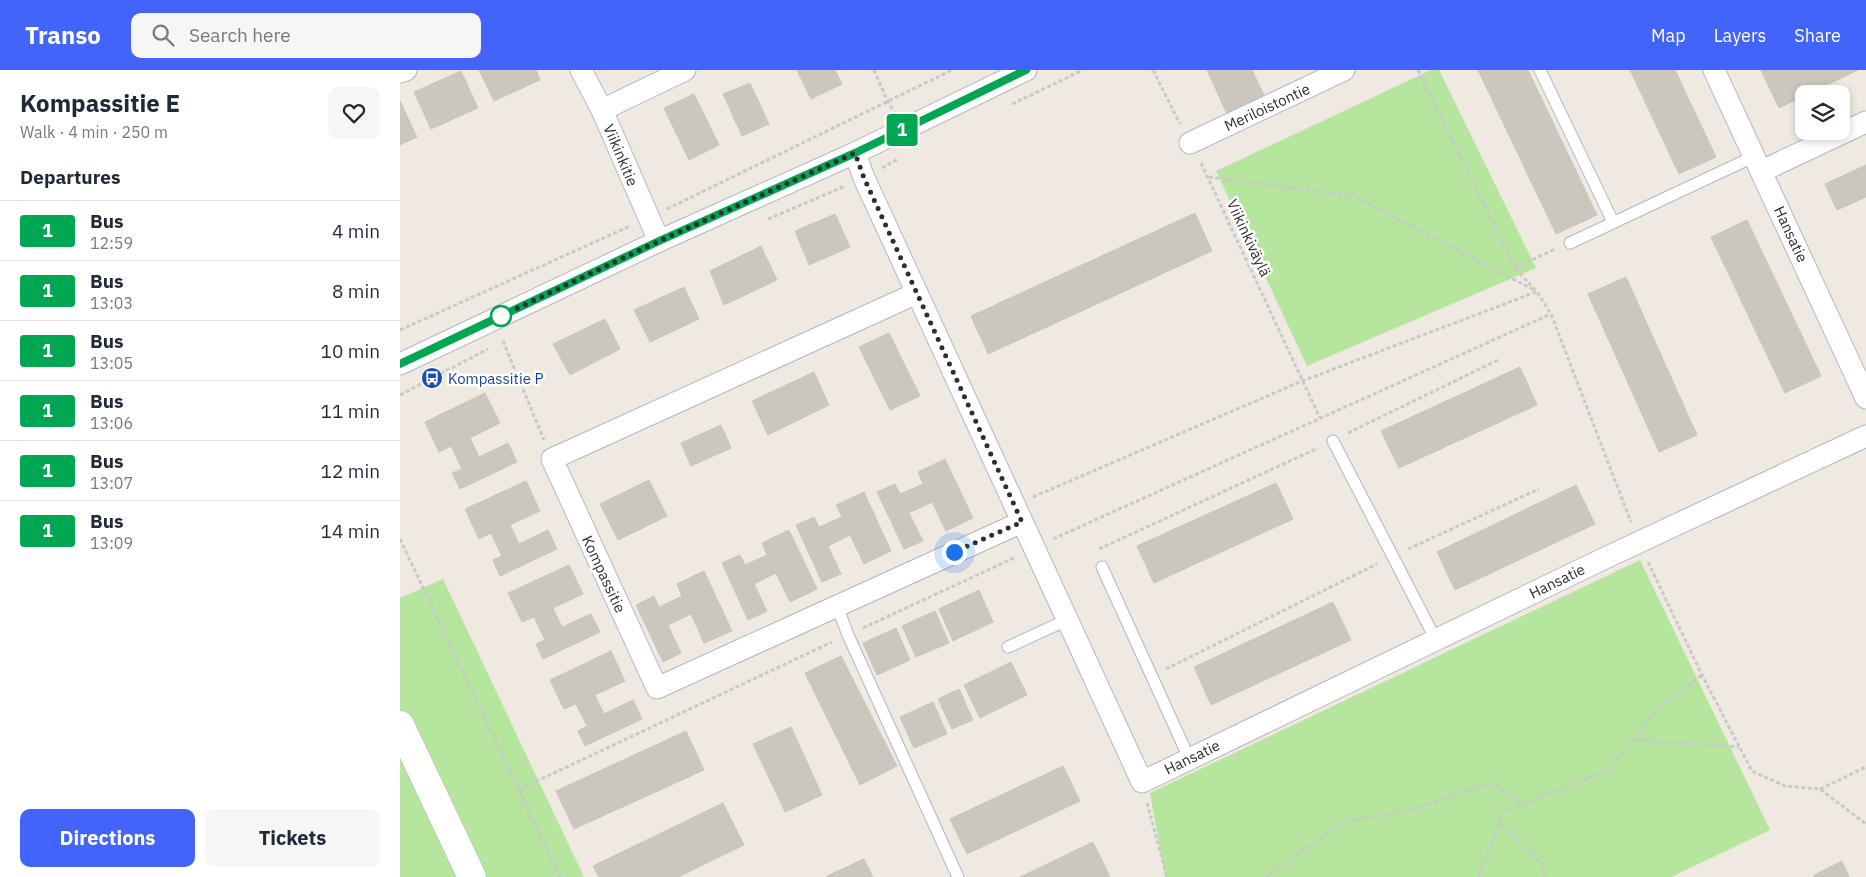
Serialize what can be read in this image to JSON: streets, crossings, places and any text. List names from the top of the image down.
{
  "streets": {
    "street": [
      "Meriloistontie",
      "Viikinkitie",
      "Hansatie",
      "Kompassitie"
    ],
    "path": ["Viikinkiväylä"]
  },
  "crossings": [
    ["Meriloistontie", "Viikinkiväylä"]
  ],
  "places": {
    "bus stop": ["Kompassitie P"]
  },
  "lines": ["bus line 1"],
  "page": {
    "header": "Transo",
    "search": "Search here",
    "nav": ["Map", "Layers", "Share"],
    "heading": [
      ["Kompassitie E", "Walk · 4 min · 250 m"],
      "Departures"
    ],
    "on_map": "1",
    "list": [
      {
        "mark": "1",
        "name": "Bus",
        "note": "12:59",
        "value": "4 min"
      },
      {
        "mark": "1",
        "name": "Bus",
        "note": "13:03",
        "value": "8 min"
      },
      {
        "mark": "1",
        "name": "Bus",
        "note": "13:05",
        "value": "10 min"
      },
      {
        "mark": "1",
        "name": "Bus",
        "note": "13:06",
        "value": "11 min"
      },
      {
        "mark": "1",
        "name": "Bus",
        "note": "13:07",
        "value": "12 min"
      },
      {
        "mark": "1",
        "name": "Bus",
        "note": "13:09",
        "value": "14 min"
      }
    ],
    "buttons": ["Directions", "Tickets"]
  }
}
